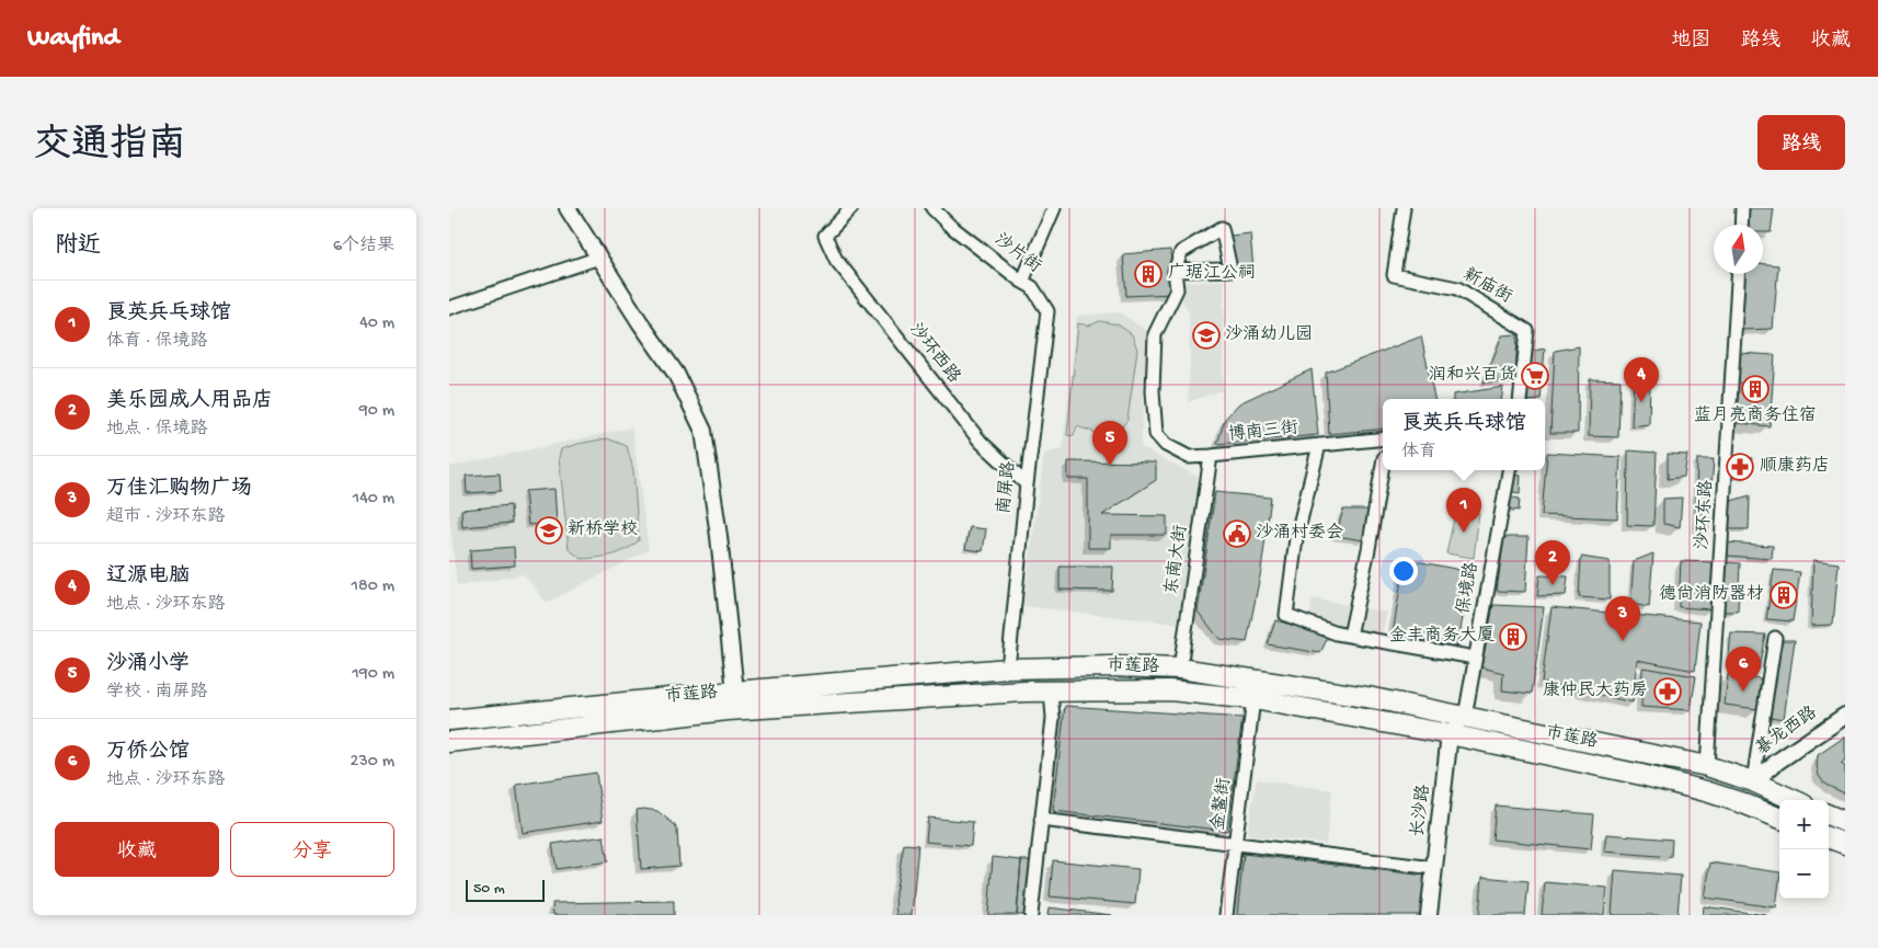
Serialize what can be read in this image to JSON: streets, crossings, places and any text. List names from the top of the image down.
{
  "streets": {
    "main road": ["市莲路"],
    "street": [
      "沙片街",
      "新庙街",
      "沙环西路",
      "博南三街",
      "南屏路",
      "沙环东路",
      "东南大街",
      "保境路",
      "碁龙西路",
      "金鳌街",
      "长沙路"
    ]
  },
  "crossings": [
    ["沙片街", "南屏路"],
    ["沙环西路", "南屏路"],
    ["博南三街", "东南大街"],
    ["南屏路", "市莲路"],
    ["沙环东路", "市莲路"],
    ["东南大街", "市莲路"],
    ["保境路", "市莲路"],
    ["市莲路", "碁龙西路"],
    ["市莲路", "金鳌街"],
    ["市莲路", "长沙路"]
  ],
  "places": {
    "building": [
      "广琚江公祠",
      "蓝月亮商务住宿",
      "德尚消防器材",
      "金丰商务大厦"
    ],
    "school or university": ["沙涌幼儿园", "新桥学校"],
    "supermarket": ["润和兴百货"],
    "pharmacy": ["顺康药店", "康仲民大药房"],
    "public building": ["沙涌村委会"]
  },
  "scale_bar": "50 m",
  "north": "top",
  "page": {
    "header": "Wayfind",
    "nav": ["地图", "路线", "收藏"],
    "title": "交通指南",
    "buttons": [
      "路线",
      ["收藏", "分享"]
    ],
    "heading": ["附近", "6个结果"],
    "list": [
      {
        "mark": "1",
        "name": "良英兵乓球馆",
        "note": "体育 · 保境路",
        "value": "40 m"
      },
      {
        "mark": "2",
        "name": "美乐园成人用品店",
        "note": "地点 · 保境路",
        "value": "90 m"
      },
      {
        "mark": "3",
        "name": "万佳汇购物广场",
        "note": "超市 · 沙环东路",
        "value": "140 m"
      },
      {
        "mark": "4",
        "name": "辽源电脑",
        "note": "地点 · 沙环东路",
        "value": "180 m"
      },
      {
        "mark": "5",
        "name": "沙涌小学",
        "note": "学校 · 南屏路",
        "value": "190 m"
      },
      {
        "mark": "6",
        "name": "万侨公馆",
        "note": "地点 · 沙环东路",
        "value": "230 m"
      }
    ],
    "pins": [
      "4",
      "5",
      "1",
      "2",
      "3",
      "6"
    ],
    "popup": ["良英兵乓球馆", "体育"],
    "map_buttons": ["+", "−"],
    "scale": "50 m"
  }
}
